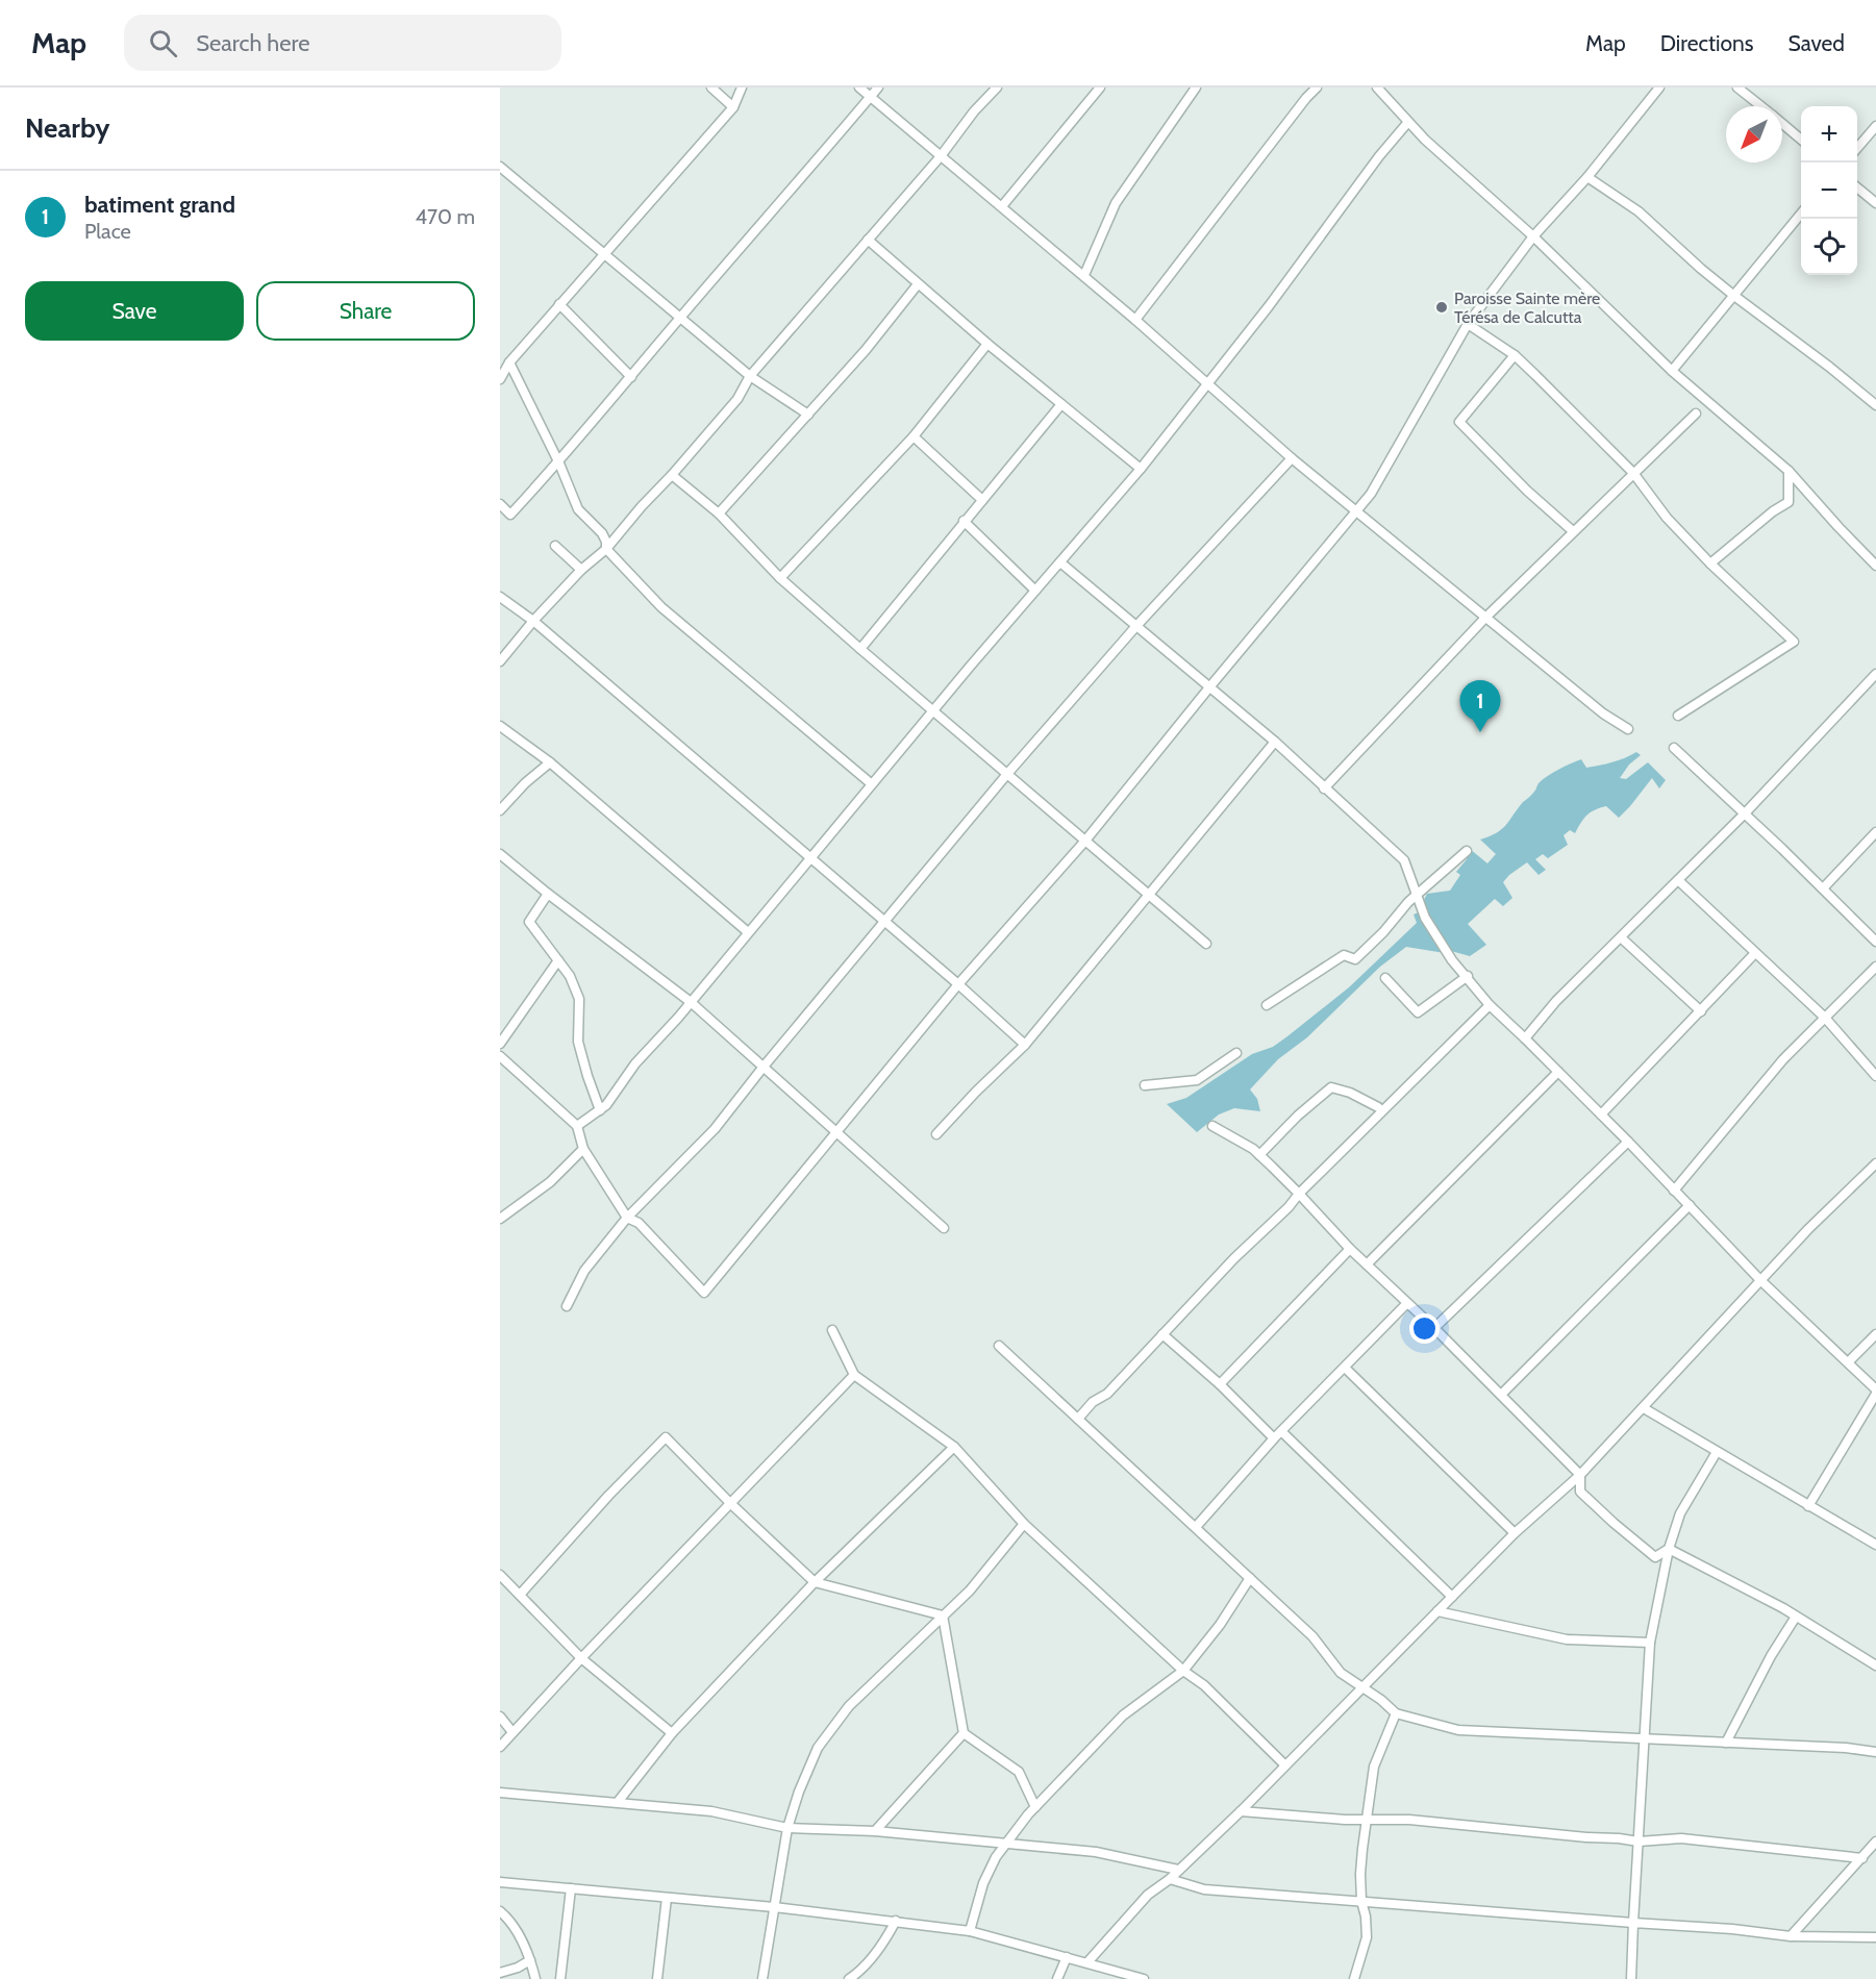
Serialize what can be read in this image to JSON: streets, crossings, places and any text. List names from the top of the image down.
{
  "places": ["Paroisse Sainte mère Térésa de Calcutta"],
  "north": "bottom left",
  "page": {
    "header": "Map",
    "search": "Search here",
    "nav": ["Map", "Directions", "Saved"],
    "heading": "Nearby",
    "map_buttons": ["+", "−"],
    "list": [
      {
        "mark": "1",
        "name": "batiment grand",
        "note": "Place",
        "value": "470 m"
      }
    ],
    "buttons": ["Save", "Share"],
    "pins": "1"
  }
}
